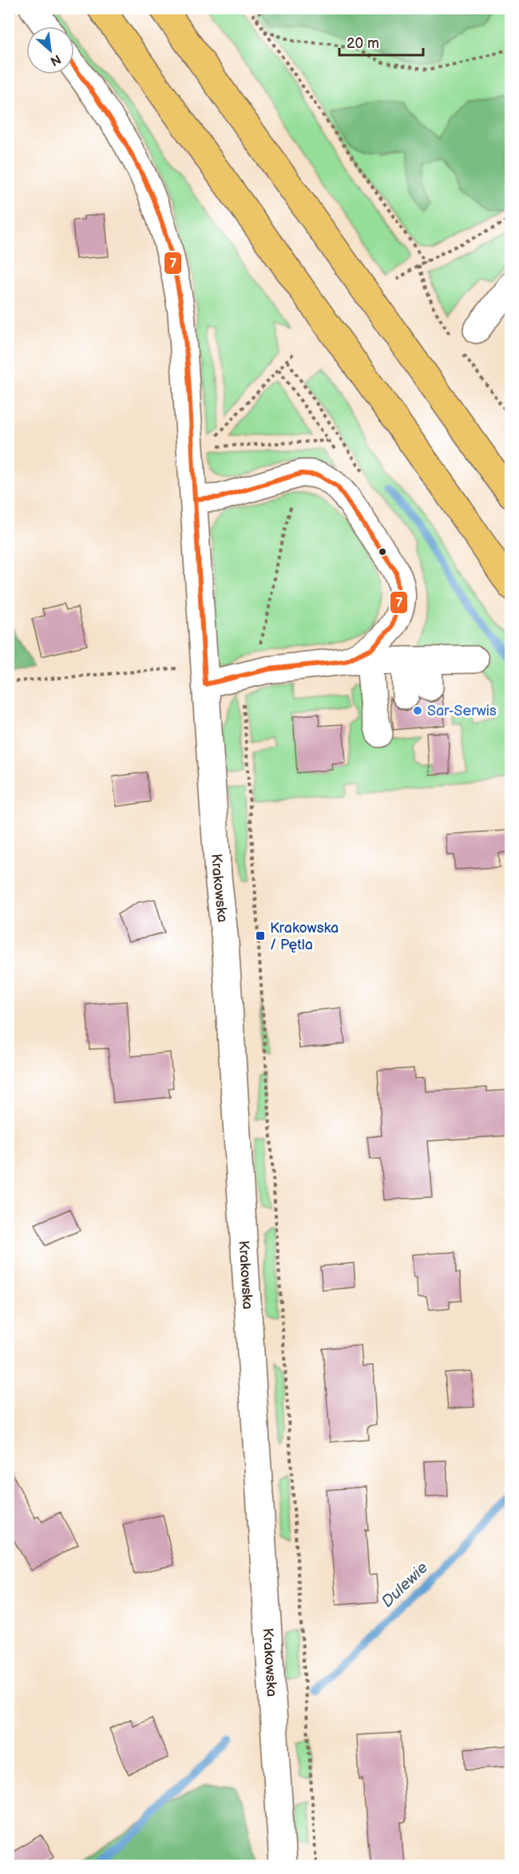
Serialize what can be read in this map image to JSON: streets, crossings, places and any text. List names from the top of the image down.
{
  "streets": {
    "street": ["Krakowska"]
  },
  "water": ["Dulewie"],
  "places": {
    "other": ["Sar-Serwis"],
    "transit": ["Krakowska / Pętla"]
  },
  "lines": ["transit line 7"],
  "scale_bar": "20 m",
  "north": "bottom right"
}
